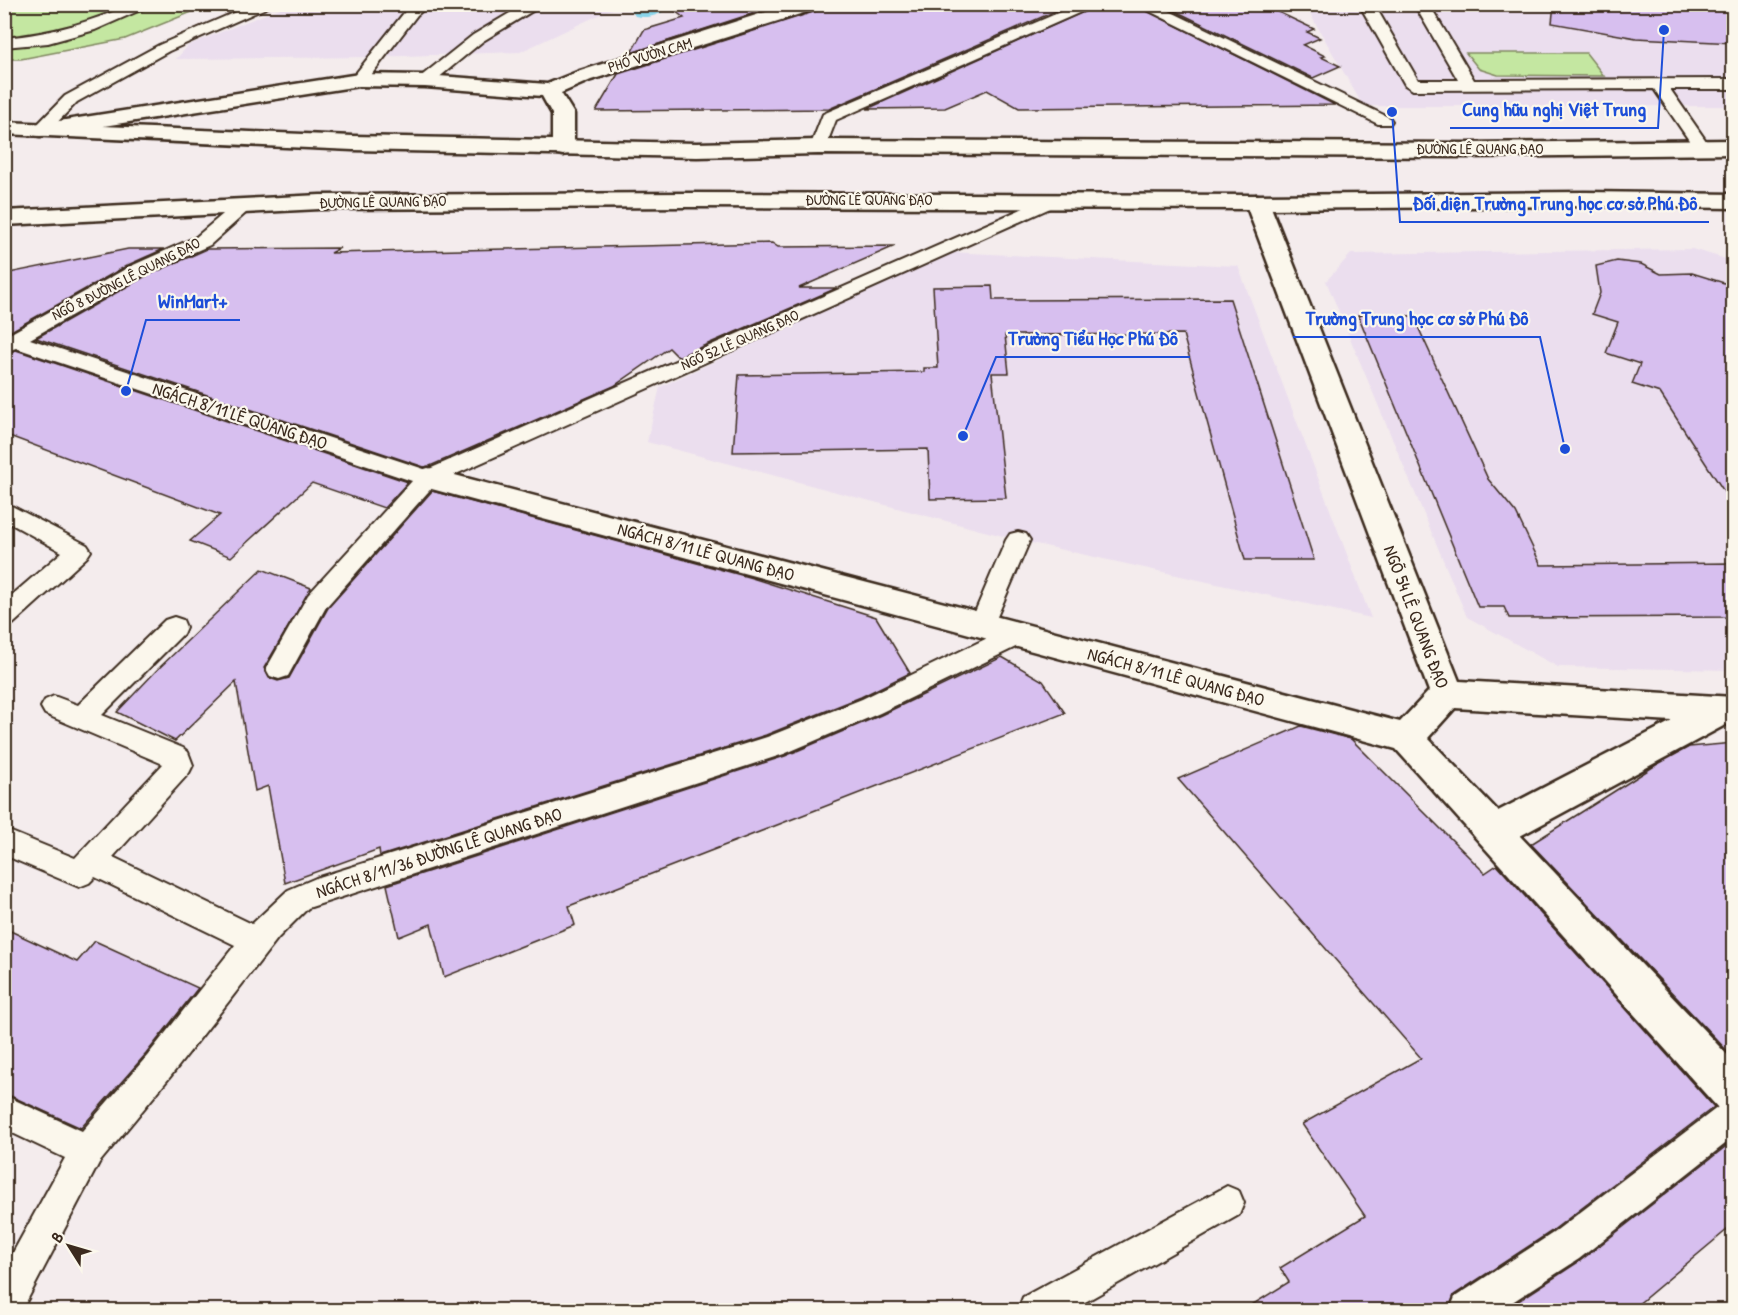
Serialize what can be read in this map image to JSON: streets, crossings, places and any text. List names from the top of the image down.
{
  "streets": {
    "main road": [
      "PHỐ VƯỜN CAM",
      "ĐƯỜNG LÊ QUANG ĐẠO",
      "NGÁCH 8/11 LÊ QUANG ĐẠO",
      "NGÕ 54 LÊ QUANG ĐẠO"
    ],
    "lane": ["NGÕ 8 ĐƯỜNG LÊ QUANG ĐẠO", "NGÕ 52 LÊ QUANG ĐẠO", "NGÁCH 8/11/36 ĐƯỜNG LÊ QUANG ĐẠO"]
  },
  "crossings": [
    ["ĐƯỜNG LÊ QUANG ĐẠO", "NGÕ 8 ĐƯỜNG LÊ QUANG ĐẠO"],
    ["ĐƯỜNG LÊ QUANG ĐẠO", "NGÕ 52 LÊ QUANG ĐẠO"],
    ["ĐƯỜNG LÊ QUANG ĐẠO", "NGÕ 54 LÊ QUANG ĐẠO"],
    ["NGÕ 8 ĐƯỜNG LÊ QUANG ĐẠO", "NGÁCH 8/11 LÊ QUANG ĐẠO"],
    ["NGÕ 52 LÊ QUANG ĐẠO", "NGÁCH 8/11 LÊ QUANG ĐẠO"],
    ["NGÁCH 8/11 LÊ QUANG ĐẠO", "NGÕ 54 LÊ QUANG ĐẠO"],
    ["NGÁCH 8/11 LÊ QUANG ĐẠO", "NGÁCH 8/11/36 ĐƯỜNG LÊ QUANG ĐẠO"]
  ],
  "places": [
    "Cung hữu nghị Việt Trung",
    "Đối diện Trường Trung học cơ sở Phú Đô",
    "WinMart+",
    "Trường Tiểu Học Phú Đô",
    "Trường Trung học cơ sở Phú Đô"
  ],
  "north": "top left"
}
